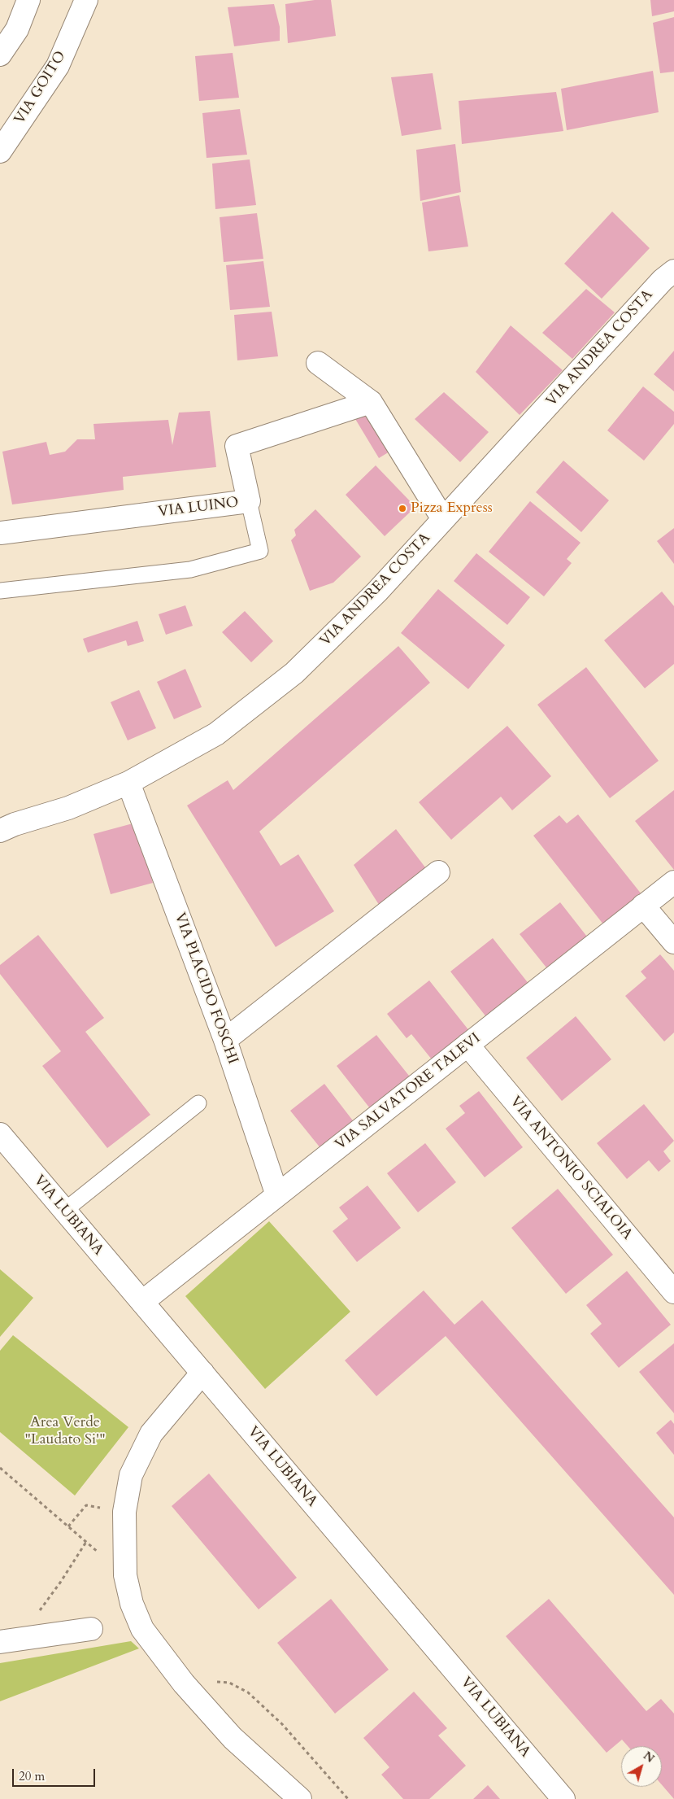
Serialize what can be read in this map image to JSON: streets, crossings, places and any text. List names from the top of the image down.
{
  "streets": {
    "street": [
      "VIA GOITO",
      "VIA ANDREA COSTA",
      "VIA LUINO",
      "VIA PLACIDO FOSCHI",
      "VIA SALVATORE TALEVI",
      "VIA ANTONIO SCIALOIA",
      "VIA LUBIANA"
    ]
  },
  "crossings": [
    ["VIA ANDREA COSTA", "VIA PLACIDO FOSCHI"],
    ["VIA PLACIDO FOSCHI", "VIA SALVATORE TALEVI"],
    ["VIA SALVATORE TALEVI", "VIA ANTONIO SCIALOIA"],
    ["VIA SALVATORE TALEVI", "VIA LUBIANA"]
  ],
  "parks": ["Area Verde \"Laudato Si'\""],
  "places": ["Pizza Express"],
  "scale_bar": "20 m",
  "north": "top right"
}
